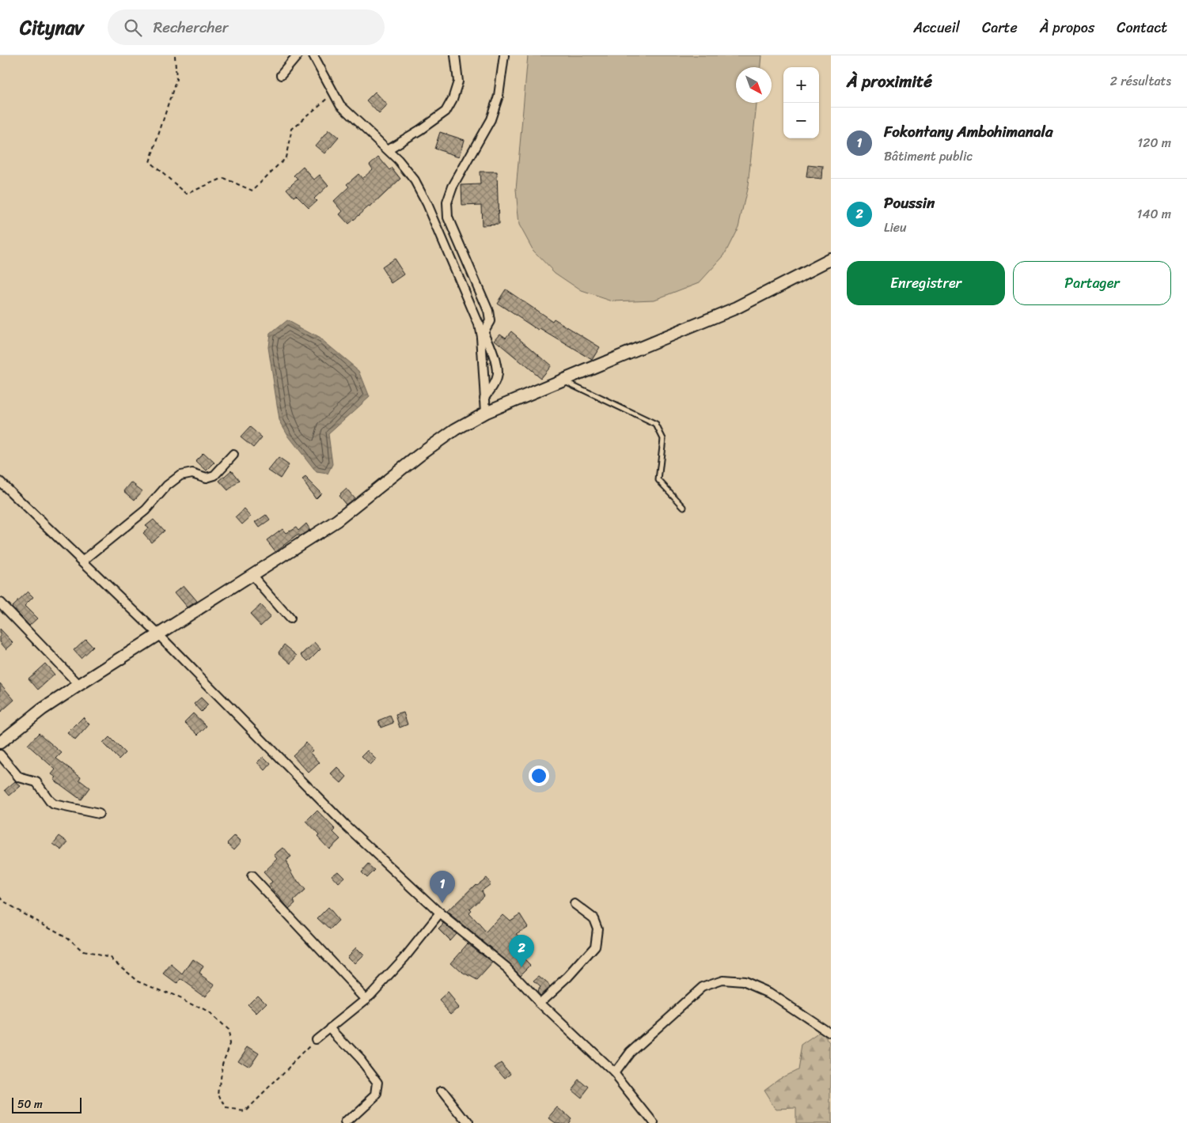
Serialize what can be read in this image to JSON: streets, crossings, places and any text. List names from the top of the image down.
{
  "scale_bar": "50 m",
  "north": "bottom right",
  "page": {
    "header": "Citynav",
    "search": "Rechercher",
    "nav": [
      "Accueil",
      "Carte",
      "À propos",
      "Contact"
    ],
    "heading": ["À proximité", "2 résultats"],
    "map_buttons": ["+", "−"],
    "list": [
      {
        "mark": "1",
        "name": "Fokontany Ambohimanala",
        "note": "Bâtiment public",
        "value": "120 m"
      },
      {
        "mark": "2",
        "name": "Poussin",
        "note": "Lieu",
        "value": "140 m"
      }
    ],
    "buttons": ["Enregistrer", "Partager"],
    "pins": ["1", "2"],
    "scale": "50 m"
  }
}
